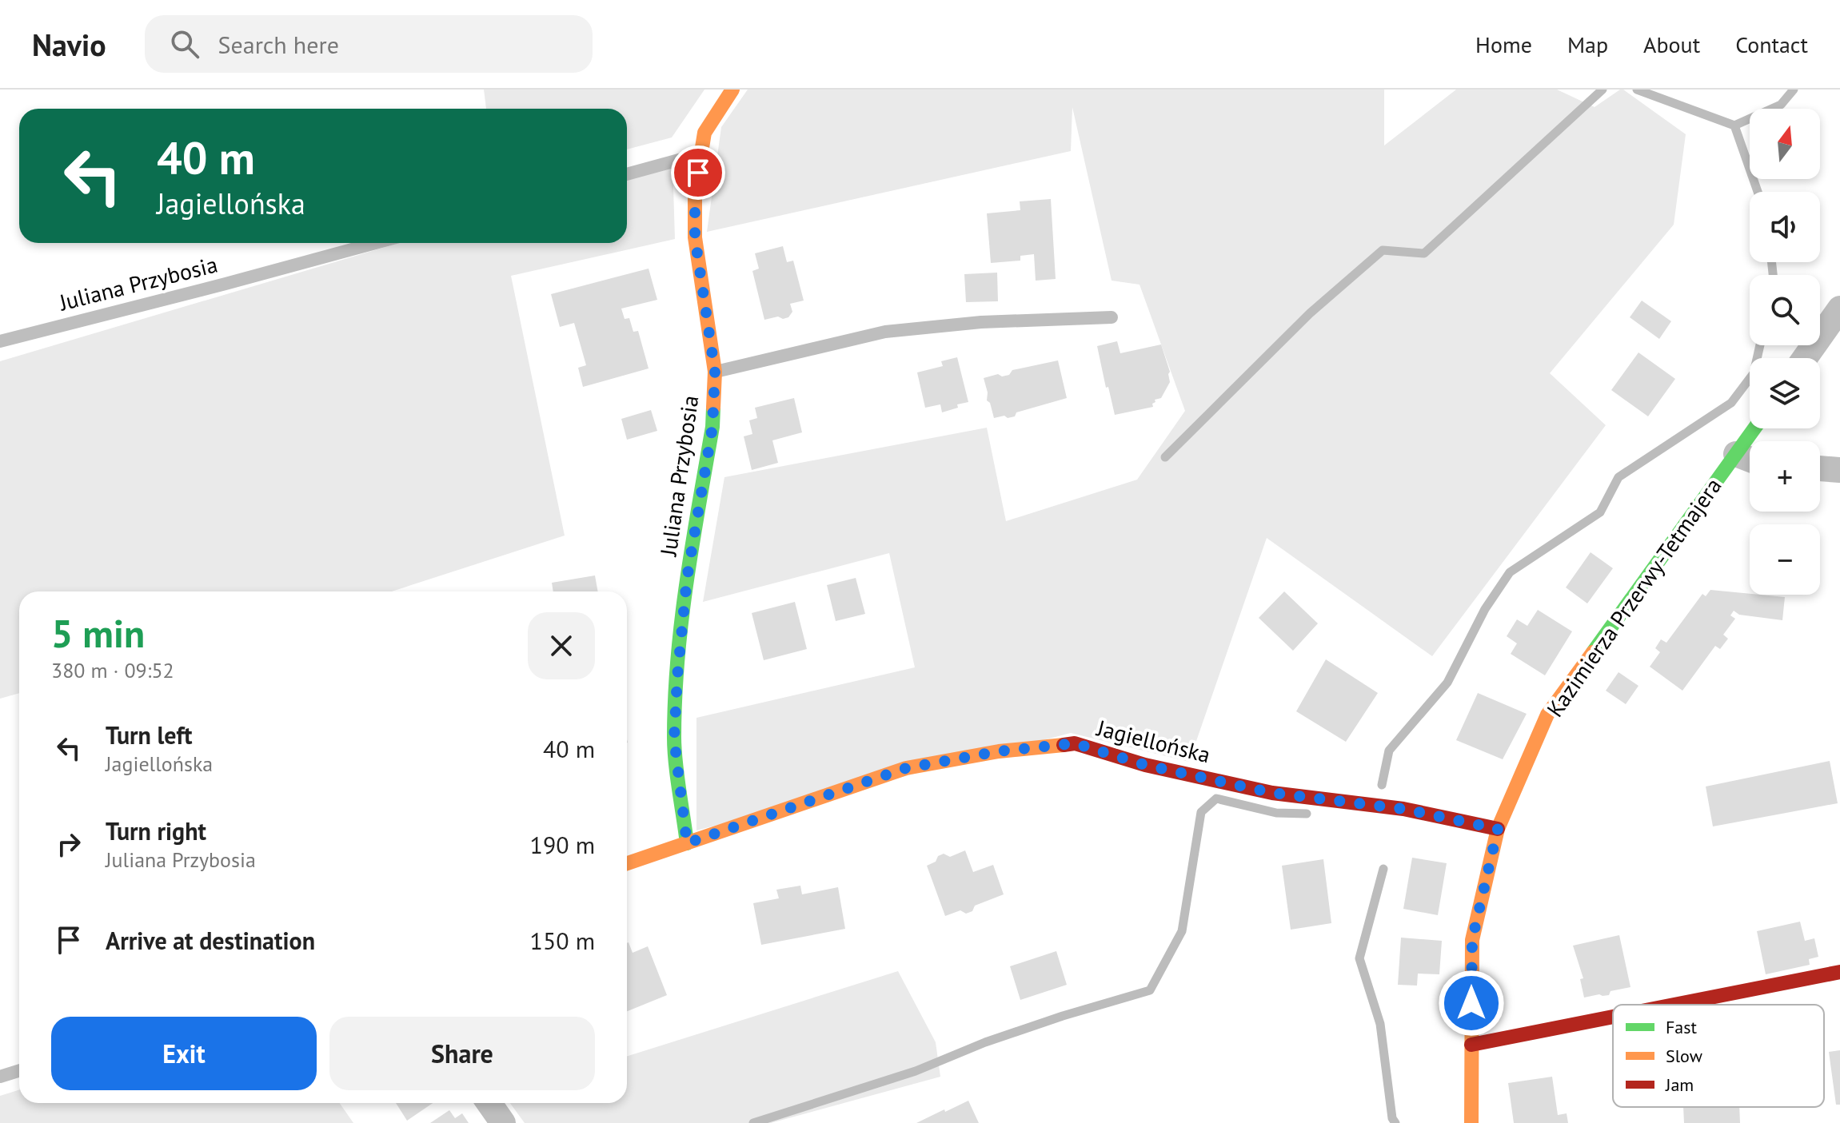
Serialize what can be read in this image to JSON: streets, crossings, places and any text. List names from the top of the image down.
{
  "streets": {
    "street": ["Juliana Przybosia", "Kazimierza Przerwy-Tetmajera", "Jagiellońska"]
  },
  "crossings": [
    ["Juliana Przybosia", "Jagiellońska"],
    ["Kazimierza Przerwy-Tetmajera", "Jagiellońska"]
  ],
  "legend": ["Fast", "Slow", "Jam"],
  "north": "top",
  "page": {
    "header": "Navio",
    "search": "Search here",
    "nav": [
      "Home",
      "Map",
      "About",
      "Contact"
    ],
    "map_buttons": ["+", "−"],
    "turn": ["40 m", "Jagiellońska"],
    "heading": ["5 min", "380 m · 09:52"],
    "list": [
      {
        "name": "Turn left",
        "note": "Jagiellońska",
        "value": "40 m"
      },
      {
        "name": "Turn right",
        "note": "Juliana Przybosia",
        "value": "190 m"
      },
      {
        "name": "Arrive at destination",
        "value": "150 m"
      }
    ],
    "buttons": ["Exit", "Share"]
  }
}
